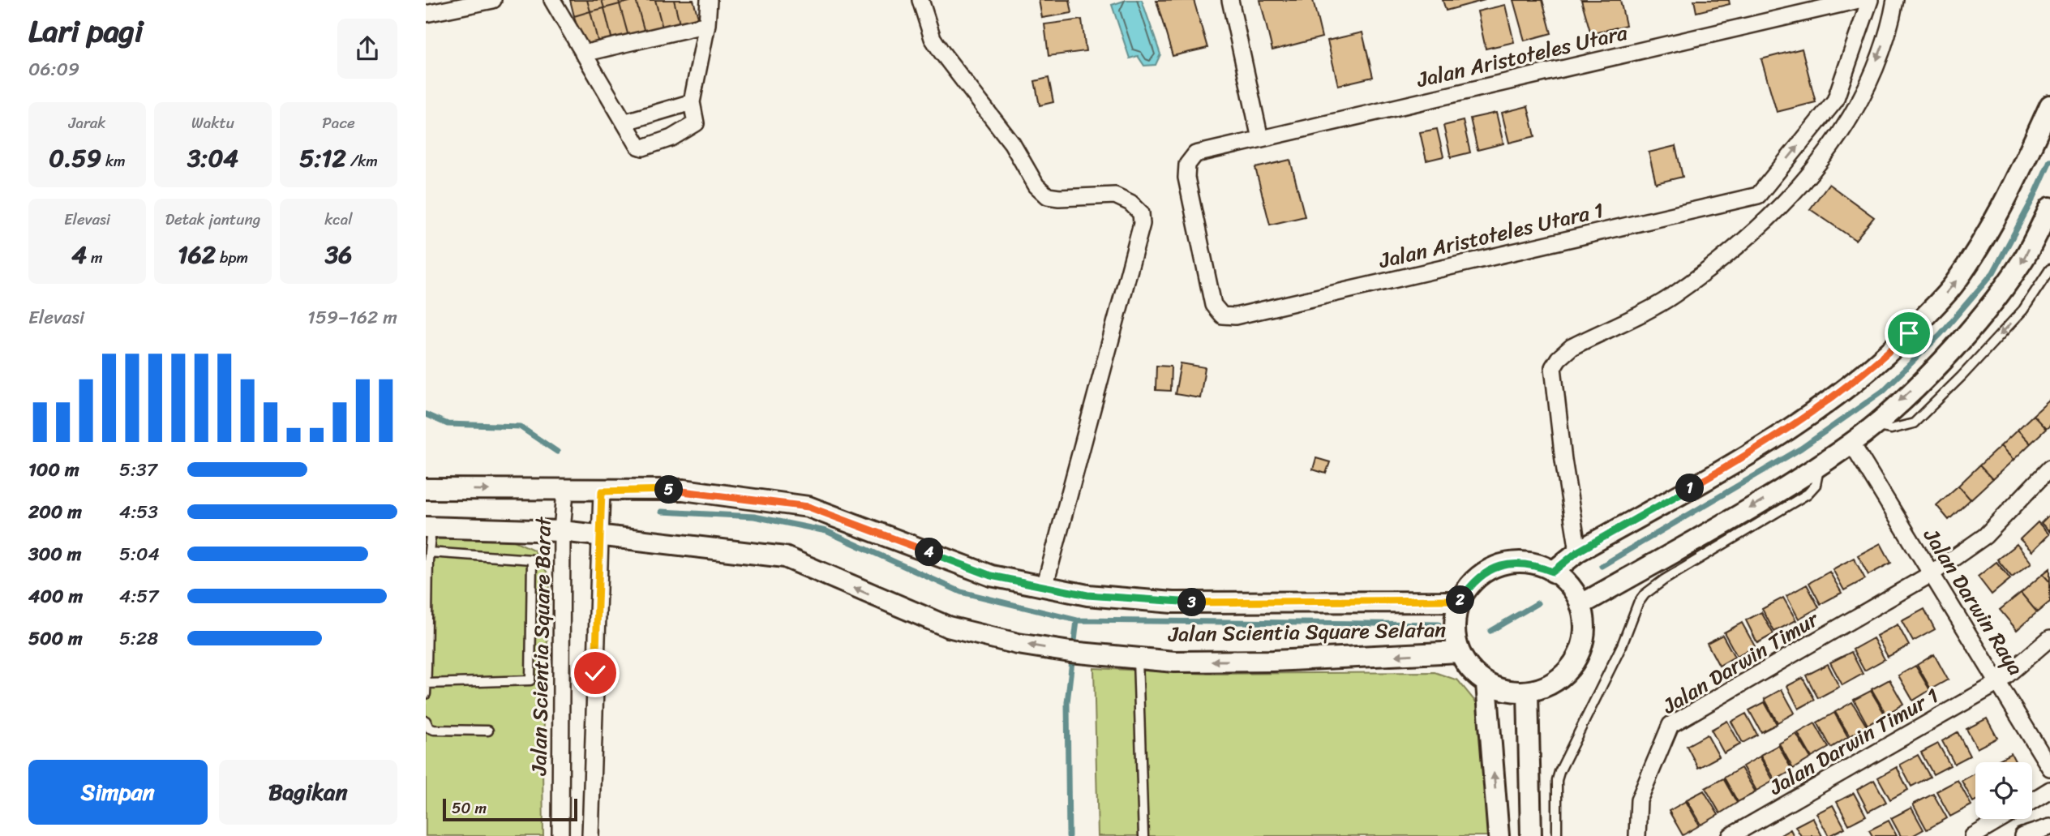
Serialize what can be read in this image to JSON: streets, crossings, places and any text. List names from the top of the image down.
{
  "streets": {
    "street": [
      "Jalan Aristoteles Utara",
      "Jalan Aristoteles Utara 1",
      "Jalan Darwin Raya",
      "Jalan Scientia Square Selatan",
      "Jalan Scientia Square Barat",
      "Jalan Darwin Timur",
      "Jalan Darwin Timur 1"
    ]
  },
  "crossings": [
    ["Jalan Aristoteles Utara", "Jalan Aristoteles Utara 1"],
    ["Jalan Darwin Raya", "Jalan Darwin Timur"],
    ["Jalan Darwin Raya", "Jalan Darwin Timur 1"],
    ["Jalan Scientia Square Selatan", "Jalan Scientia Square Barat"]
  ],
  "scale_bar": "50 m",
  "page": {
    "heading": ["Lari pagi", "06:09"],
    "stats": [
      ["Jarak", "0.59 km"],
      ["Waktu", "3:04"],
      ["Pace", "5:12 /km"],
      ["Elevasi", "4 m"],
      ["Detak jantung", "162 bpm"],
      ["kcal", "36"]
    ],
    "chart": ["Elevasi", "159–162 m"],
    "list": [
      {
        "name": "100 m",
        "note": "5:37"
      },
      {
        "name": "200 m",
        "note": "4:53"
      },
      {
        "name": "300 m",
        "note": "5:04"
      },
      {
        "name": "400 m",
        "note": "4:57"
      },
      {
        "name": "500 m",
        "note": "5:28"
      }
    ],
    "pins": [
      "1",
      "5",
      "4",
      "2",
      "3"
    ],
    "buttons": ["Simpan", "Bagikan"],
    "scale": "50 m"
  }
}
